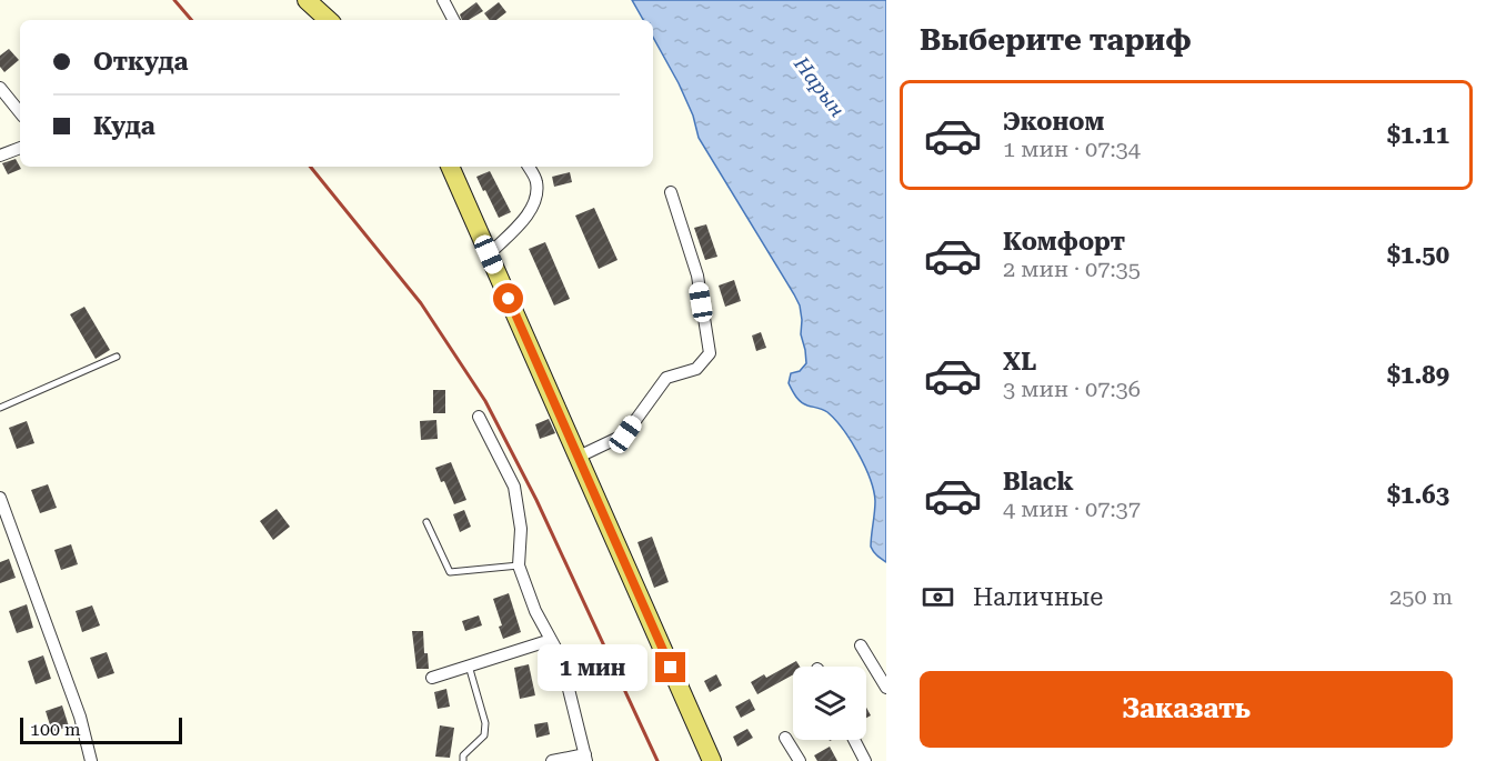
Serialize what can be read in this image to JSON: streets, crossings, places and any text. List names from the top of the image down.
{
  "water": ["Нарын"],
  "scale_bar": "100 m",
  "page": {
    "heading": "Выберите тариф",
    "banner": ["Откуда", "Куда"],
    "list": [
      {
        "name": "Эконом",
        "note": "1 мин · 07:34",
        "value": "$1.11"
      },
      {
        "name": "Комфорт",
        "note": "2 мин · 07:35",
        "value": "$1.50"
      },
      {
        "name": "XL",
        "note": "3 мин · 07:36",
        "value": "$1.89"
      },
      {
        "name": "Black",
        "note": "4 мин · 07:37",
        "value": "$1.63"
      }
    ],
    "pay": ["Наличные", "250 m"],
    "bubble": "1 мин",
    "buttons": "Заказать",
    "scale": "100 m"
  }
}
